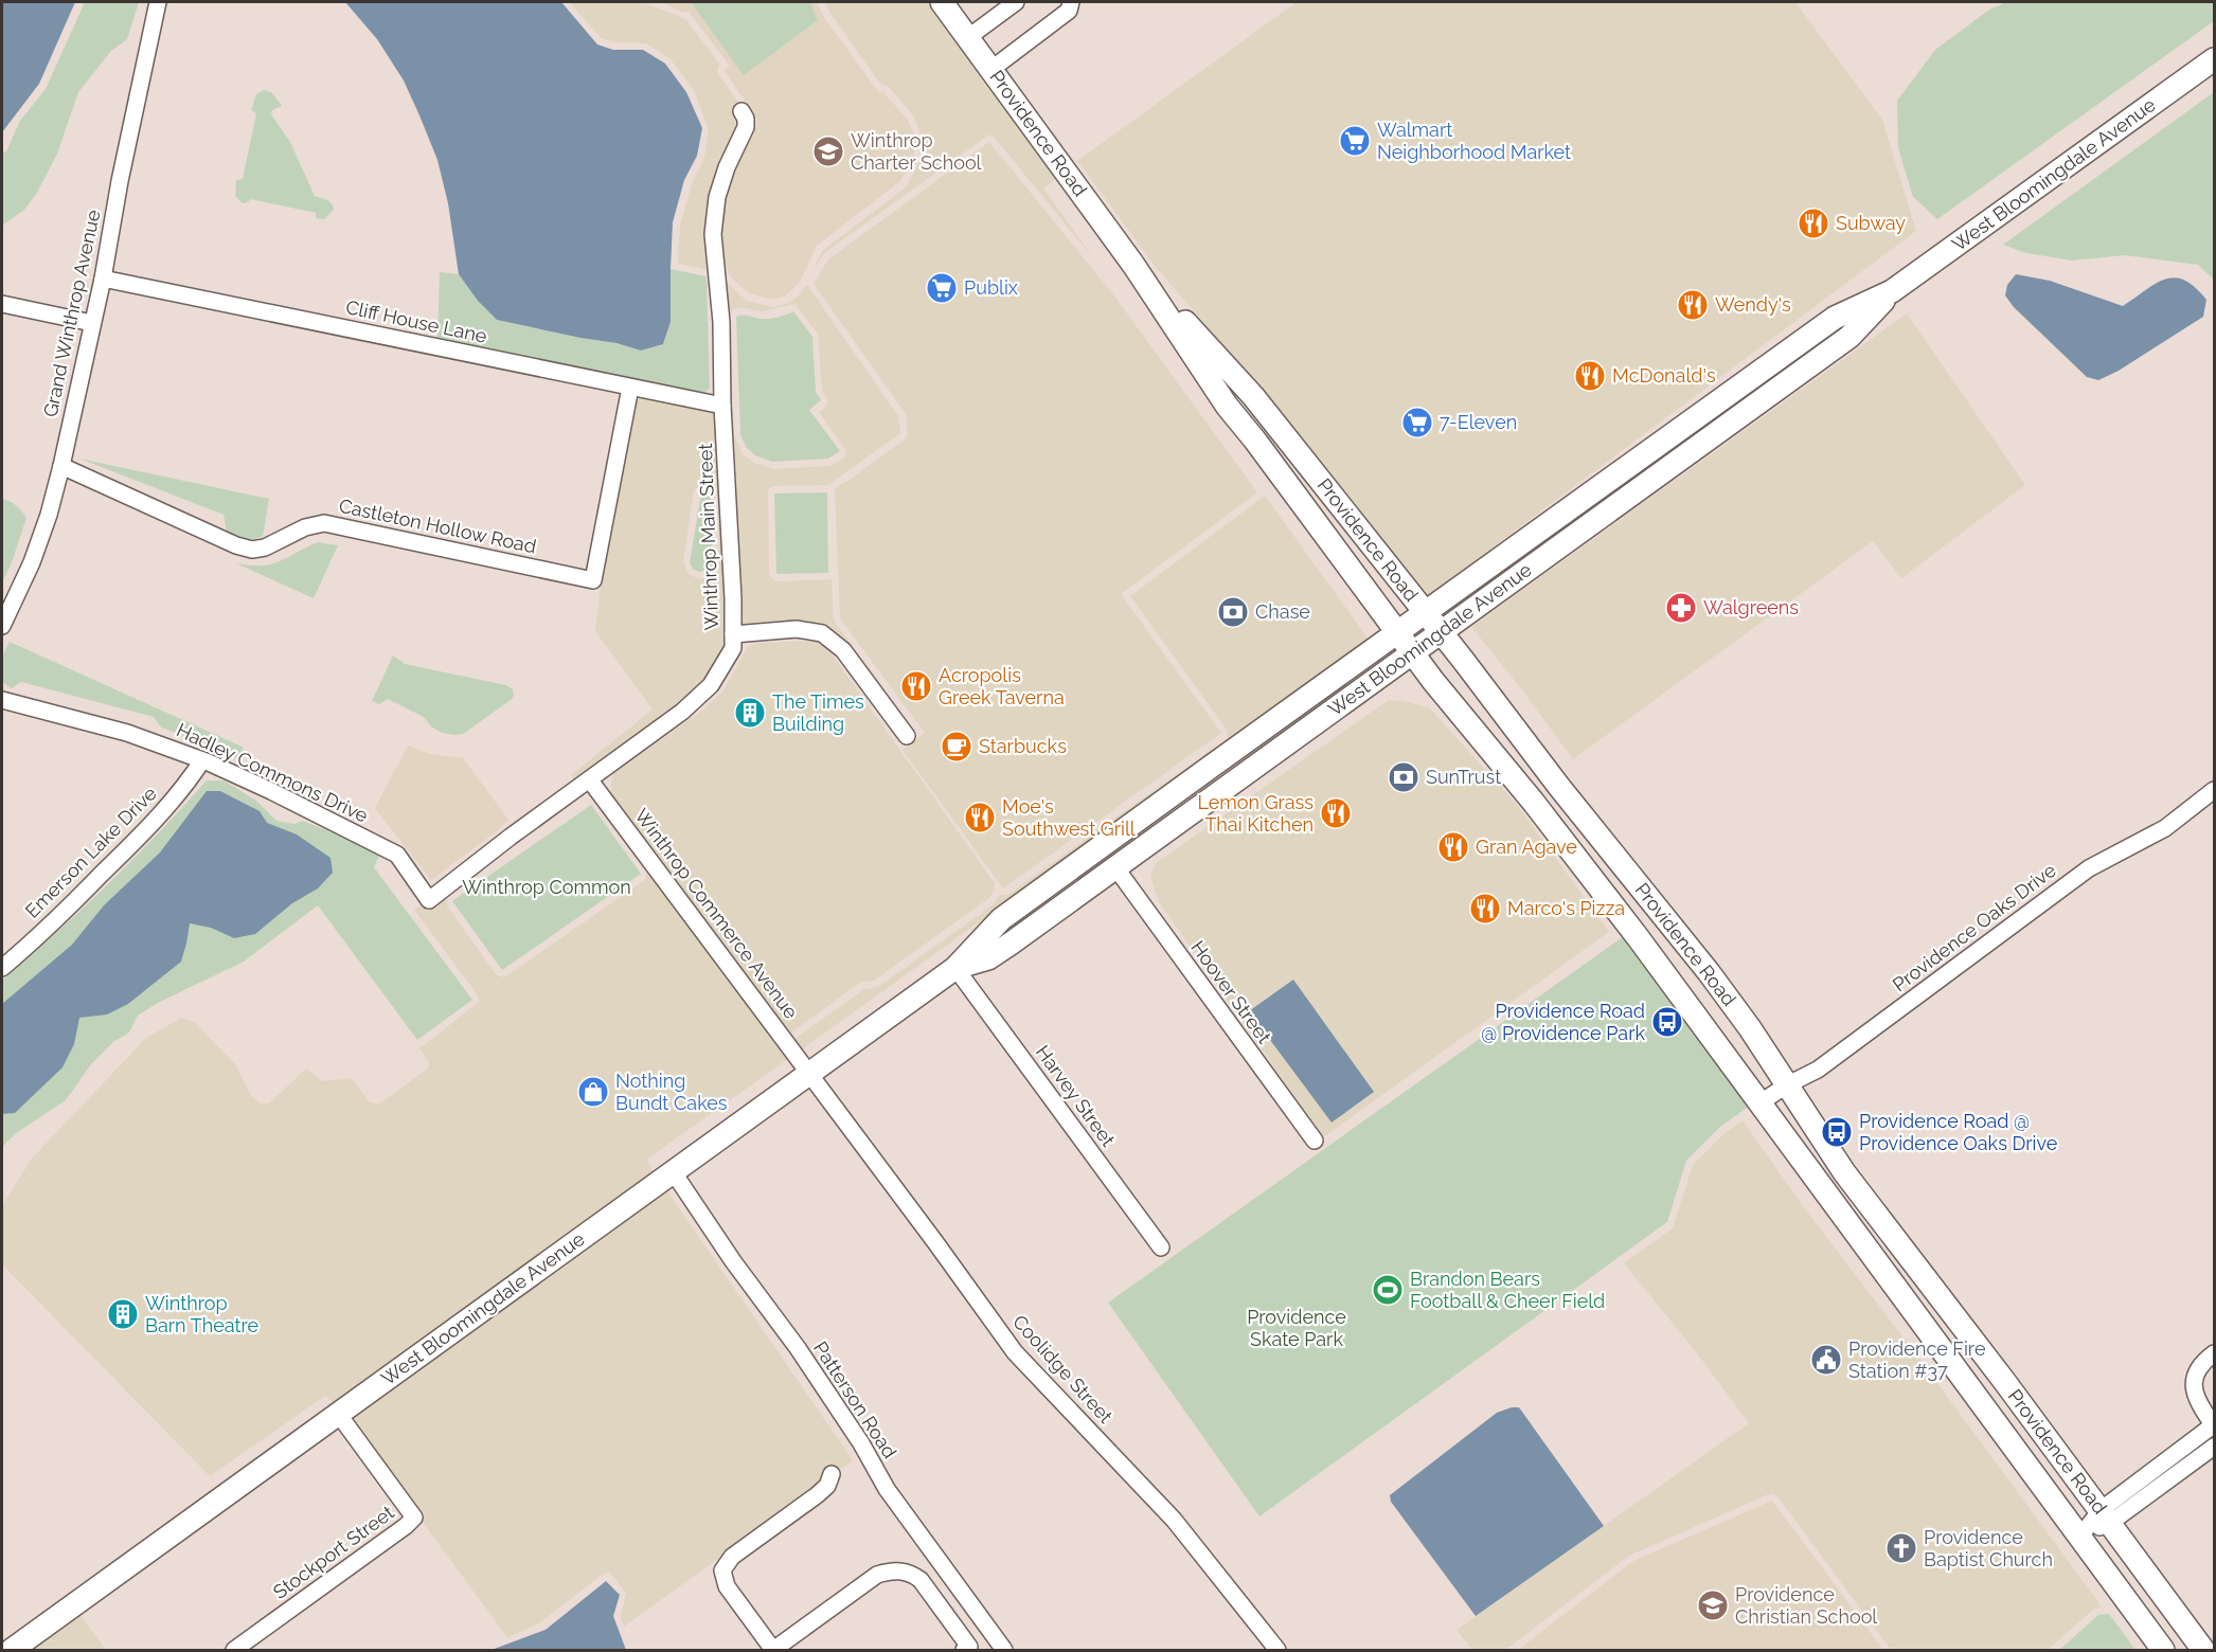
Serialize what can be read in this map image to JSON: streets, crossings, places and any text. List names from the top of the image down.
{
  "streets": {
    "main road": ["Providence Road", "West Bloomingdale Avenue"],
    "street": [
      "Grand Winthrop Avenue",
      "Cliff House Lane",
      "Castleton Hollow Road",
      "Winthrop Main Street",
      "Hadley Commons Drive",
      "Emerson Lake Drive",
      "Winthrop Commerce Avenue",
      "Providence Oaks Drive",
      "Hoover Street",
      "Harvey Street",
      "Coolidge Street",
      "Patterson Road",
      "Stockport Street"
    ]
  },
  "crossings": [
    ["Providence Road", "West Bloomingdale Avenue"],
    ["Providence Road", "Providence Oaks Drive"],
    ["West Bloomingdale Avenue", "Winthrop Commerce Avenue"],
    ["West Bloomingdale Avenue", "Hoover Street"],
    ["West Bloomingdale Avenue", "Harvey Street"],
    ["West Bloomingdale Avenue", "Coolidge Street"],
    ["West Bloomingdale Avenue", "Patterson Road"],
    ["West Bloomingdale Avenue", "Stockport Street"],
    ["Grand Winthrop Avenue", "Cliff House Lane"],
    ["Grand Winthrop Avenue", "Castleton Hollow Road"],
    ["Cliff House Lane", "Castleton Hollow Road"],
    ["Cliff House Lane", "Winthrop Main Street"],
    ["Winthrop Main Street", "Hadley Commons Drive"],
    ["Winthrop Main Street", "Winthrop Commerce Avenue"],
    ["Hadley Commons Drive", "Emerson Lake Drive"],
    ["Winthrop Commerce Avenue", "Coolidge Street"]
  ],
  "parks": ["Winthrop Common", "Providence Skate Park"],
  "places": {
    "supermarket": ["Walmart Neighborhood Market", "Publix", "7-Eleven"],
    "school or university": ["Winthrop Charter School", "Providence Christian School"],
    "restaurant": [
      "Subway",
      "Wendy's",
      "McDonald's",
      "Acropolis Greek Taverna",
      "Lemon Grass Thai Kitchen",
      "Moe's Southwest Grill",
      "Gran Agave",
      "Marco's Pizza"
    ],
    "pharmacy": ["Walgreens"],
    "bank": ["Chase", "SunTrust"],
    "building": ["The Times Building", "Winthrop Barn Theatre"],
    "cafe": ["Starbucks"],
    "bus stop": ["Providence Road @ Providence Park", "Providence Road @ Providence Oaks Drive"],
    "shop": ["Nothing Bundt Cakes"],
    "sports": ["Brandon Bears Football & Cheer Field"],
    "public building": ["Providence Fire Station #37"],
    "church": ["Providence Baptist Church"]
  }
}
